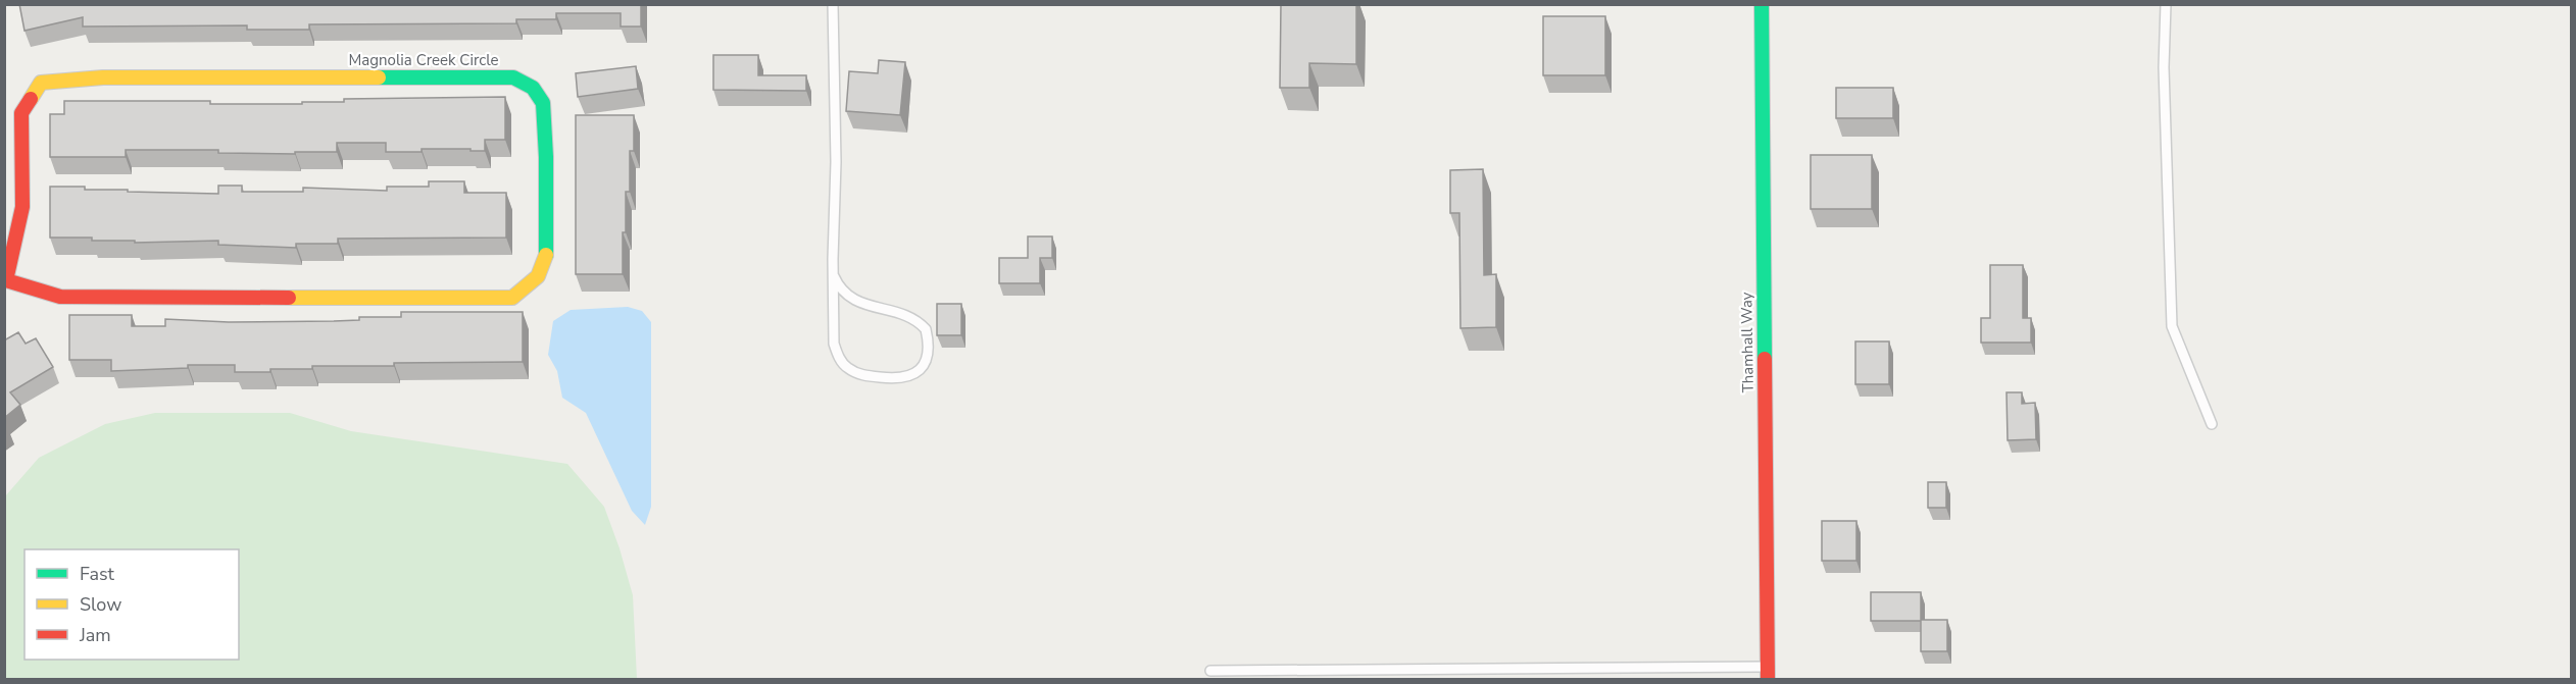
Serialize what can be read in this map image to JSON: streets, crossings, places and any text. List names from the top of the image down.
{
  "streets": {
    "street": ["Magnolia Creek Circle", "Thamhall Way"]
  },
  "legend": ["Fast", "Slow", "Jam"]
}
